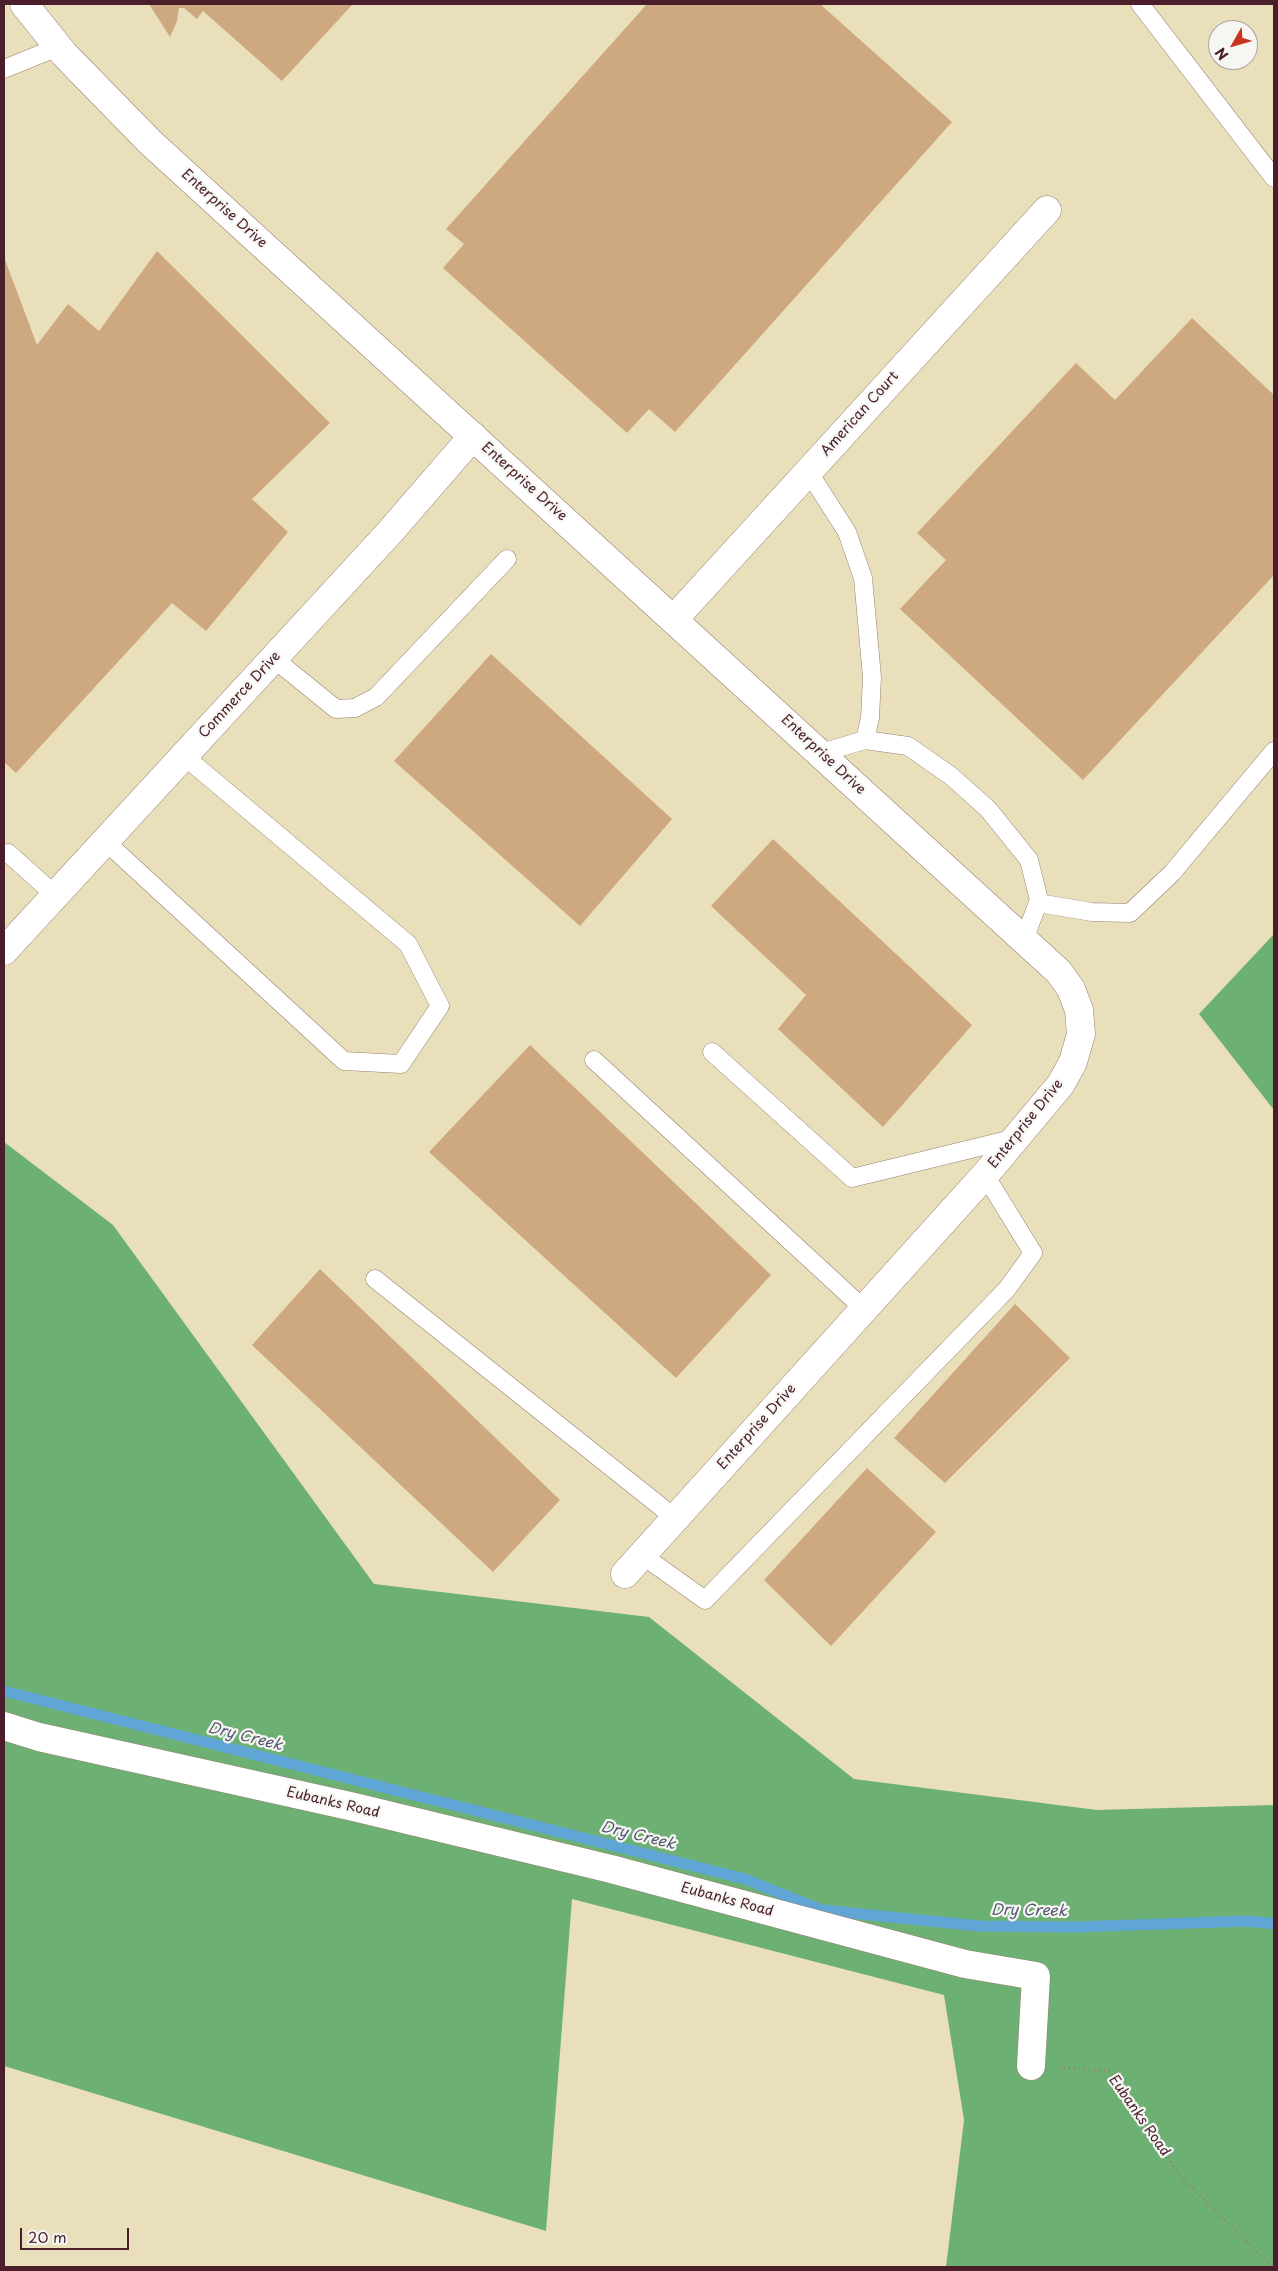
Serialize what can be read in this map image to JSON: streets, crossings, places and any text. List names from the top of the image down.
{
  "streets": {
    "street": [
      "Enterprise Drive",
      "American Court",
      "Commerce Drive",
      "Eubanks Road"
    ]
  },
  "crossings": [
    ["Enterprise Drive", "American Court"],
    ["Enterprise Drive", "Commerce Drive"]
  ],
  "water": ["Dry Creek"],
  "scale_bar": "20 m",
  "north": "bottom left"
}
